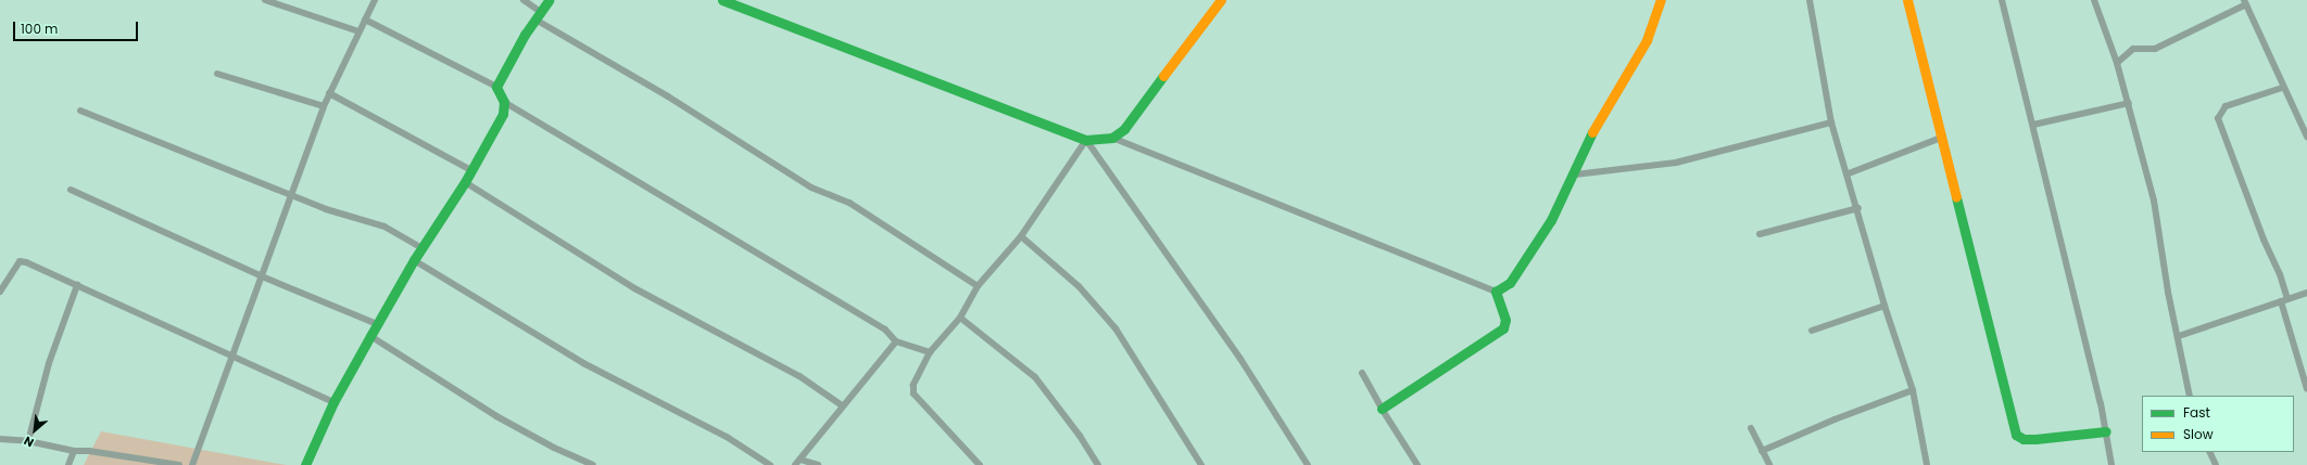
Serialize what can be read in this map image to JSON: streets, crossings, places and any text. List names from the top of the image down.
{
  "legend": ["Fast", "Slow"],
  "scale_bar": "100 m",
  "north": "bottom left"
}
